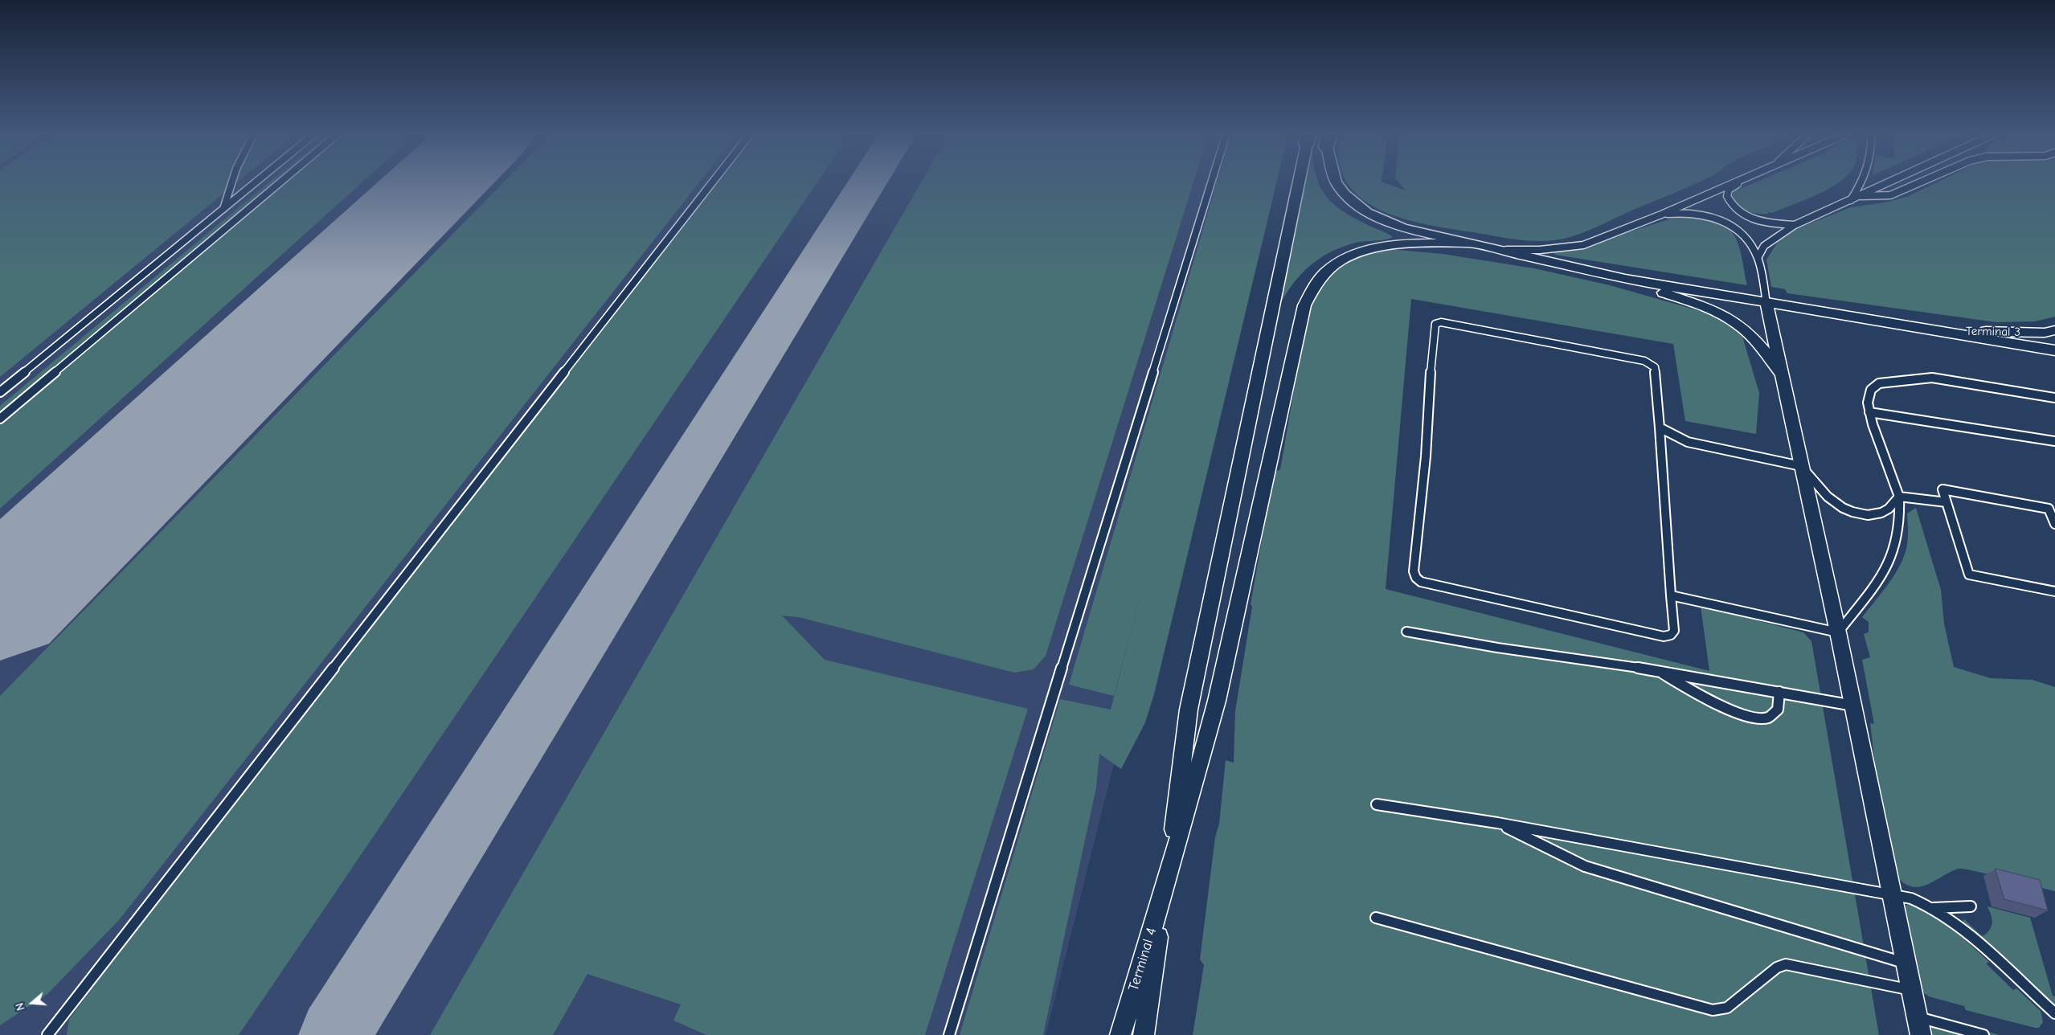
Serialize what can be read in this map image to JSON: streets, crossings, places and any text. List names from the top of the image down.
{
  "streets": {
    "street": ["Terminal 3", "Terminal 4"]
  },
  "north": "left"
}
